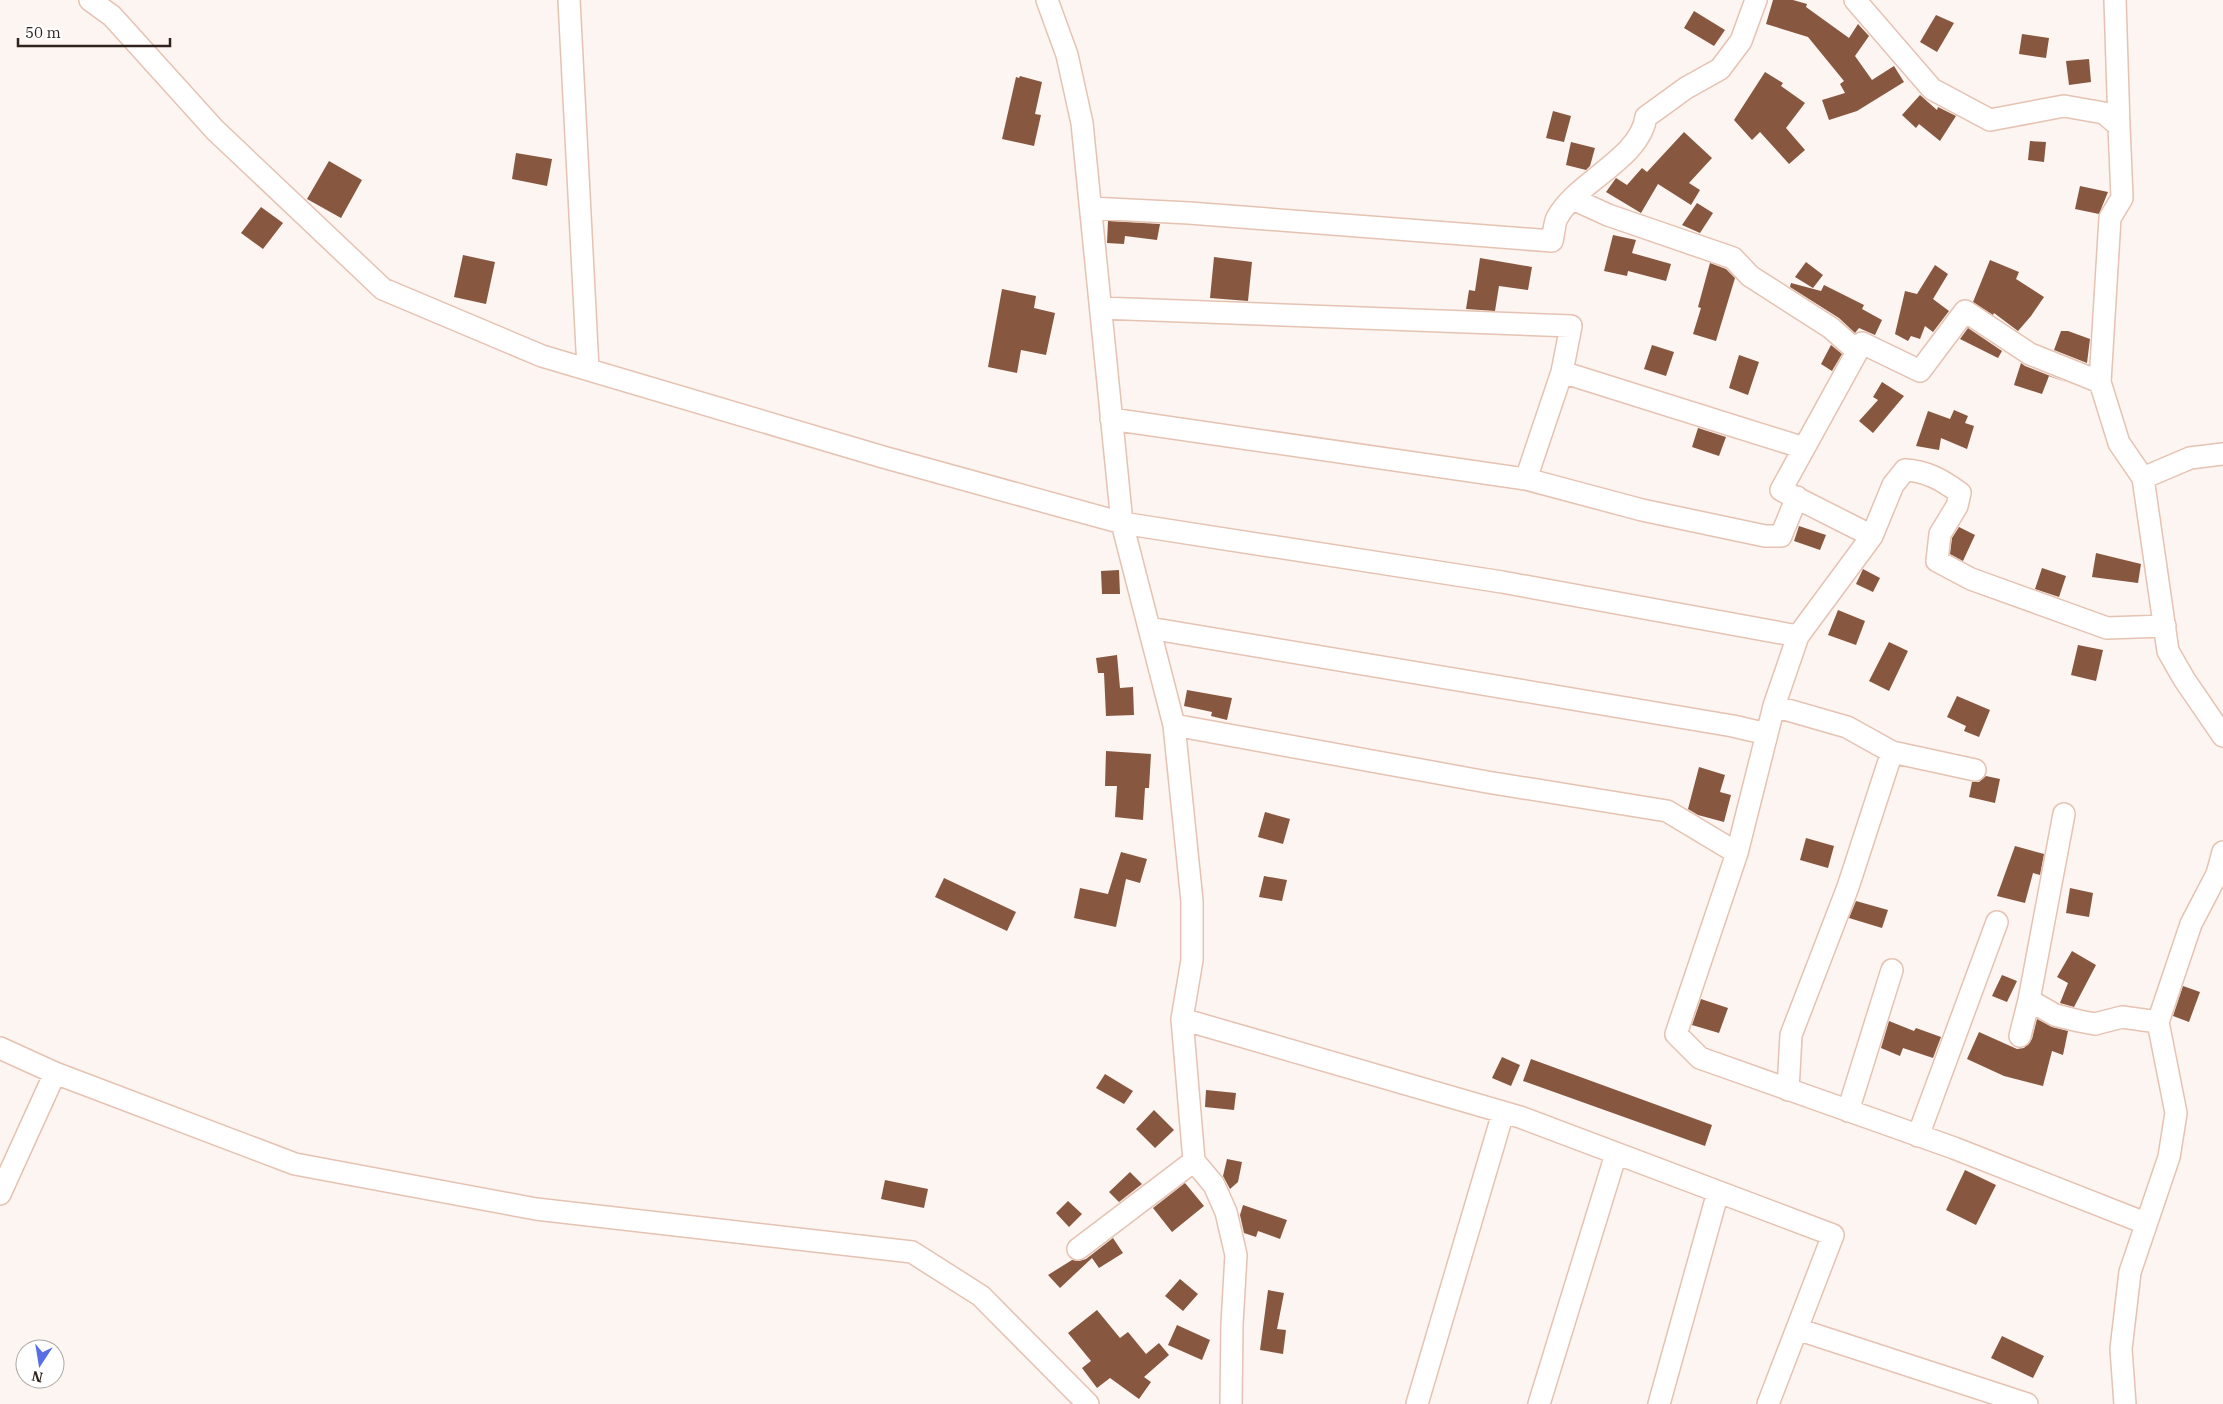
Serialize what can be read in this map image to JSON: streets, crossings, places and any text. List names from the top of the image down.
{
  "scale_bar": "50 m",
  "north": "bottom"
}
